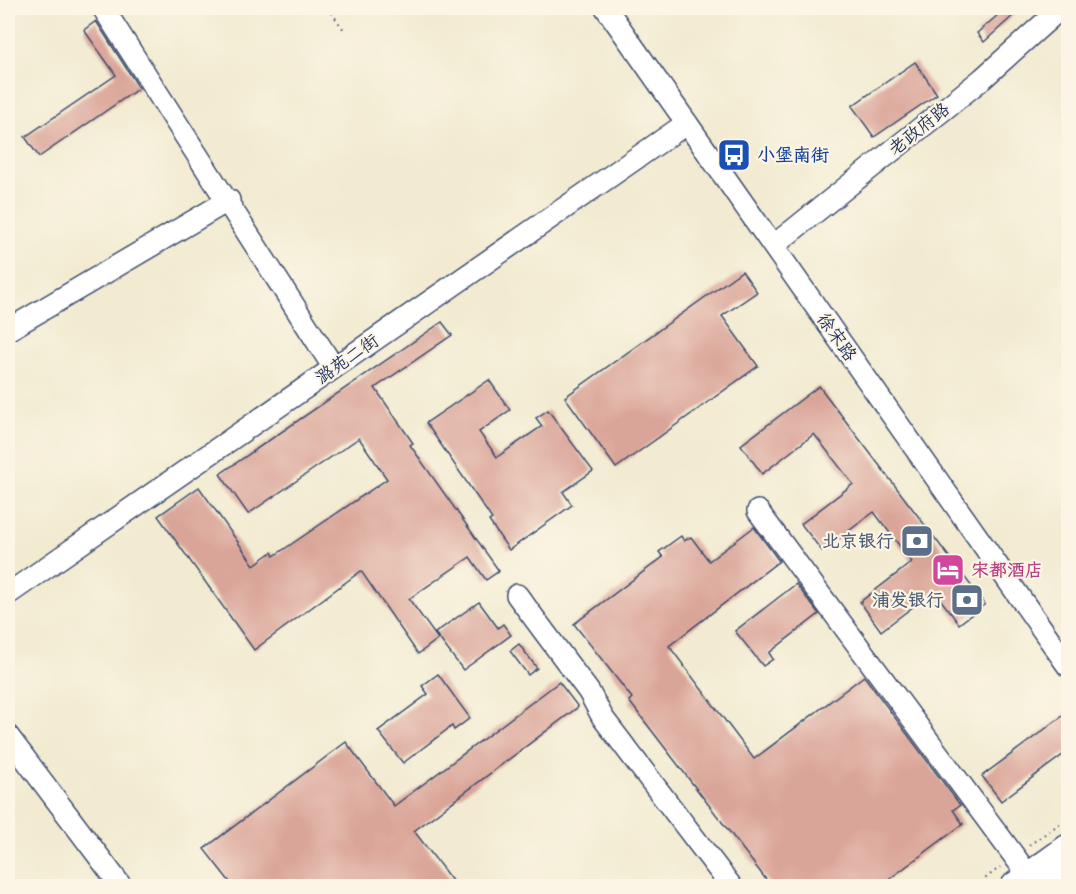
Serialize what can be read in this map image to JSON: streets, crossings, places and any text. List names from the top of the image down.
{
  "streets": {
    "street": ["老政府路", "徐宋路", "潞苑二街"]
  },
  "crossings": [
    ["老政府路", "徐宋路"],
    ["徐宋路", "潞苑二街"]
  ],
  "places": {
    "bus stop": ["小堡南街"],
    "bank": ["北京银行", "浦发银行"],
    "hotel": ["宋都酒店"]
  }
}
